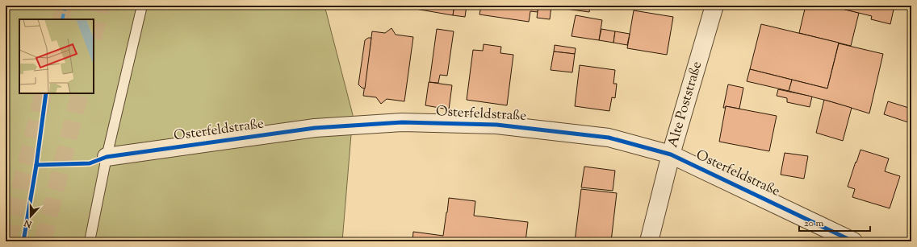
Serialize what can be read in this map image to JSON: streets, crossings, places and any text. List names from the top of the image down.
{
  "streets": {
    "street": ["Alte Poststraße", "Osterfeldstraße"]
  },
  "crossings": [
    ["Alte Poststraße", "Osterfeldstraße"]
  ],
  "scale_bar": "20 m",
  "north": "bottom"
}
